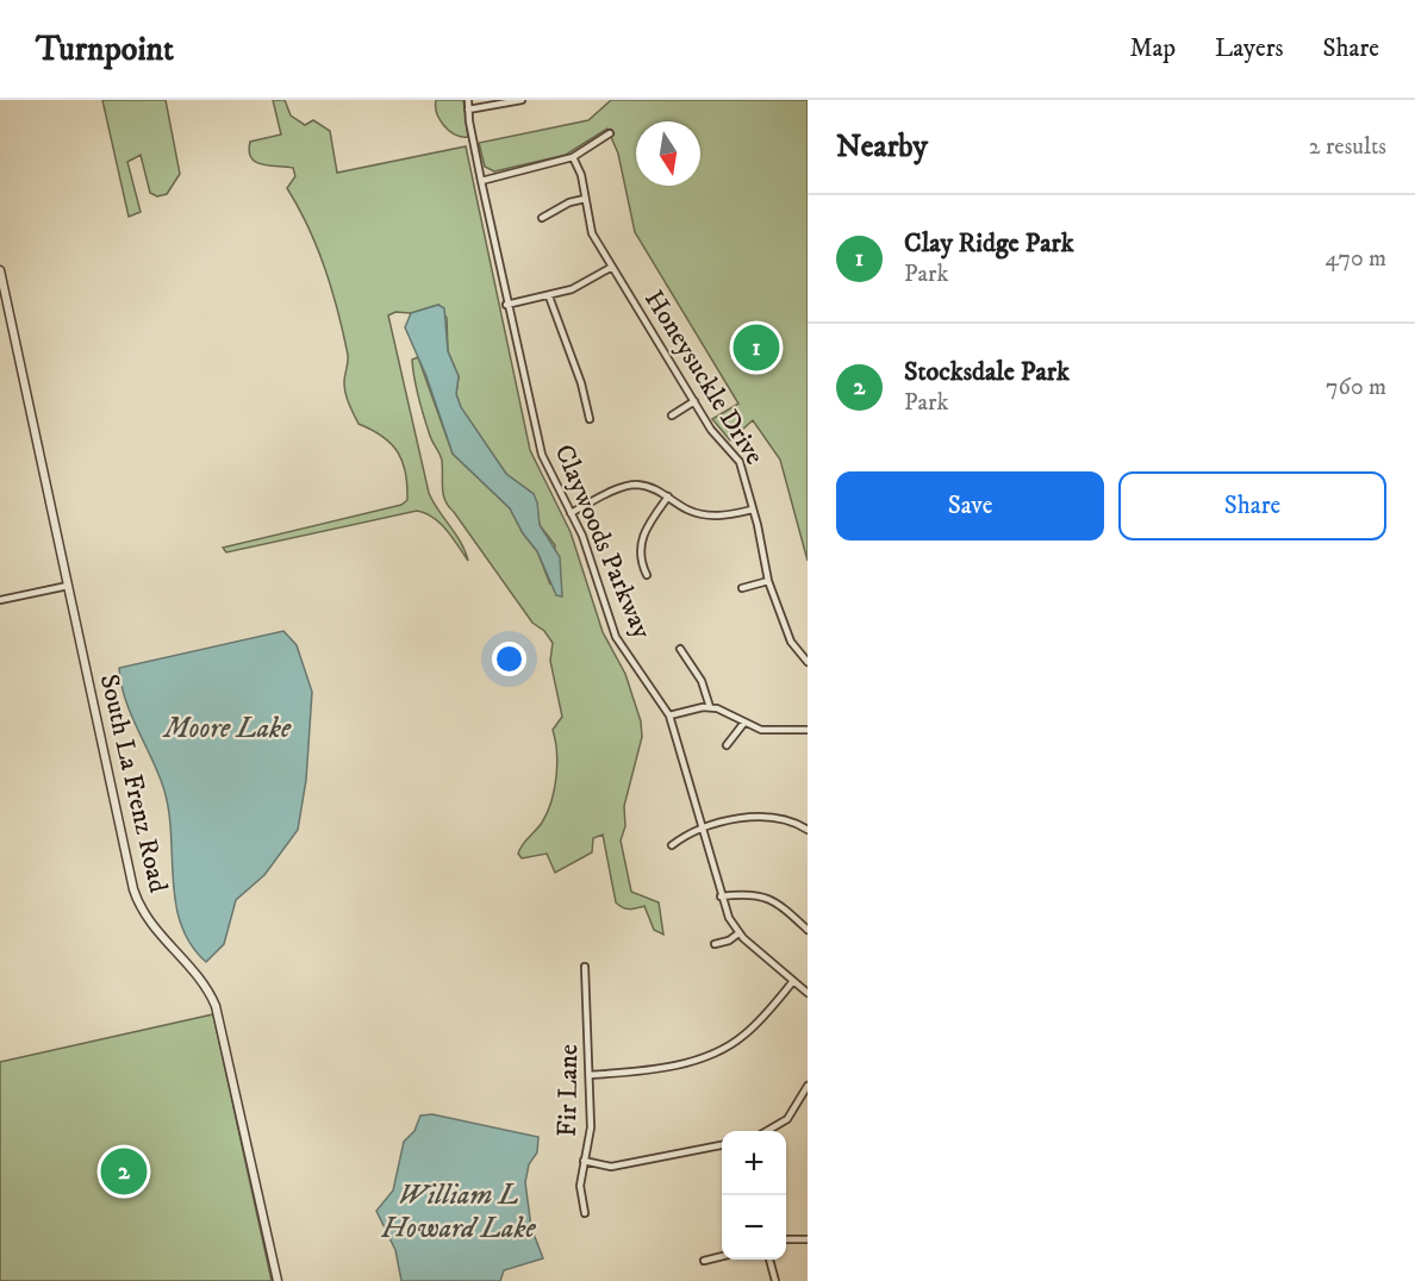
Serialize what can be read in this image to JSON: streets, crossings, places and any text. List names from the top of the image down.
{
  "streets": {
    "street": [
      "Honeysuckle Drive",
      "Claywoods Parkway",
      "South La Frenz Road",
      "Fir Lane"
    ]
  },
  "water": ["Moore Lake", "William L Howard Lake"],
  "north": "bottom",
  "page": {
    "header": "Turnpoint",
    "nav": ["Map", "Layers", "Share"],
    "heading": ["Nearby", "2 results"],
    "list": [
      {
        "mark": "1",
        "name": "Clay Ridge Park",
        "note": "Park",
        "value": "470 m"
      },
      {
        "mark": "2",
        "name": "Stocksdale Park",
        "note": "Park",
        "value": "760 m"
      }
    ],
    "pins": ["1", "2"],
    "buttons": ["Save", "Share"],
    "map_buttons": ["+", "−"]
  }
}
